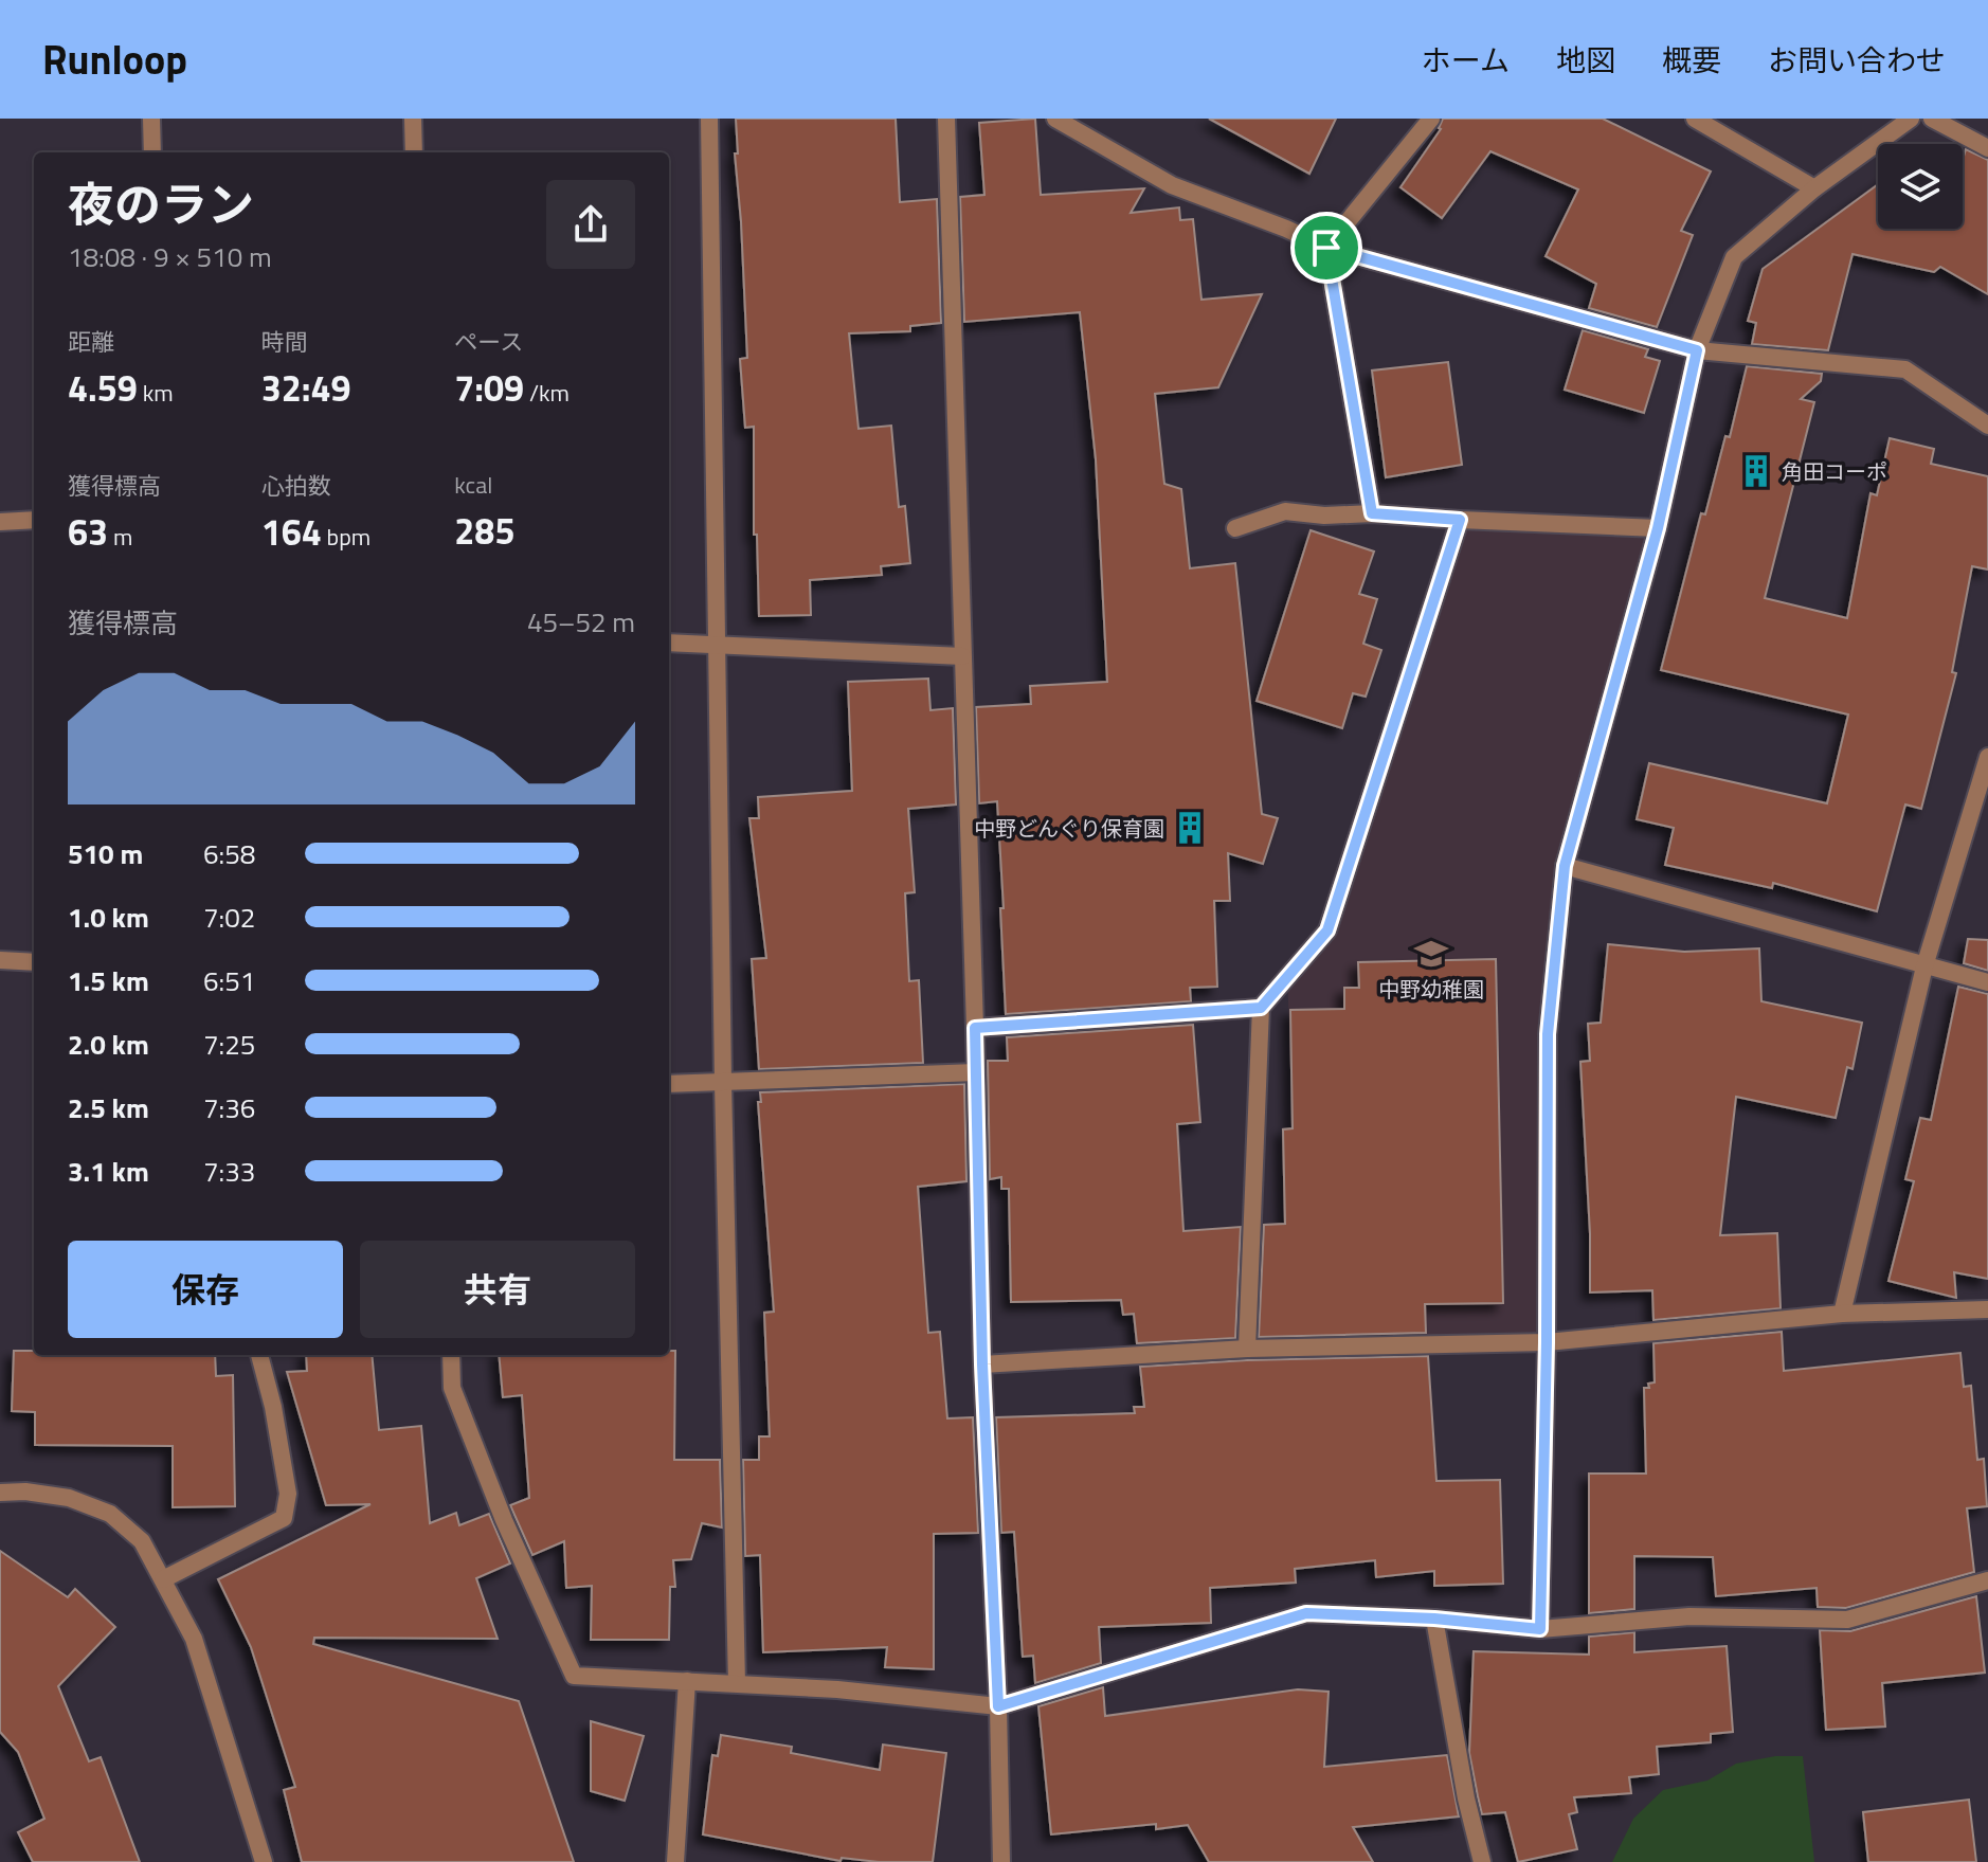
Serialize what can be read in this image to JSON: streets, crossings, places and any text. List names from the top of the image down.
{
  "places": {
    "building": ["角田コーポ", "中野どんぐり保育園"],
    "school or university": ["中野幼稚園"]
  },
  "page": {
    "header": "Runloop",
    "nav": [
      "ホーム",
      "地図",
      "概要",
      "お問い合わせ"
    ],
    "heading": ["夜のラン", "18:08 · 9 × 510 m"],
    "stats": [
      ["距離", "4.59 km"],
      ["時間", "32:49"],
      ["ペース", "7:09 /km"],
      ["獲得標高", "63 m"],
      ["心拍数", "164 bpm"],
      ["kcal", "285"]
    ],
    "chart": ["獲得標高", "45–52 m"],
    "list": [
      {
        "name": "510 m",
        "note": "6:58"
      },
      {
        "name": "1.0 km",
        "note": "7:02"
      },
      {
        "name": "1.5 km",
        "note": "6:51"
      },
      {
        "name": "2.0 km",
        "note": "7:25"
      },
      {
        "name": "2.5 km",
        "note": "7:36"
      },
      {
        "name": "3.1 km",
        "note": "7:33"
      }
    ],
    "buttons": ["保存", "共有"]
  }
}
